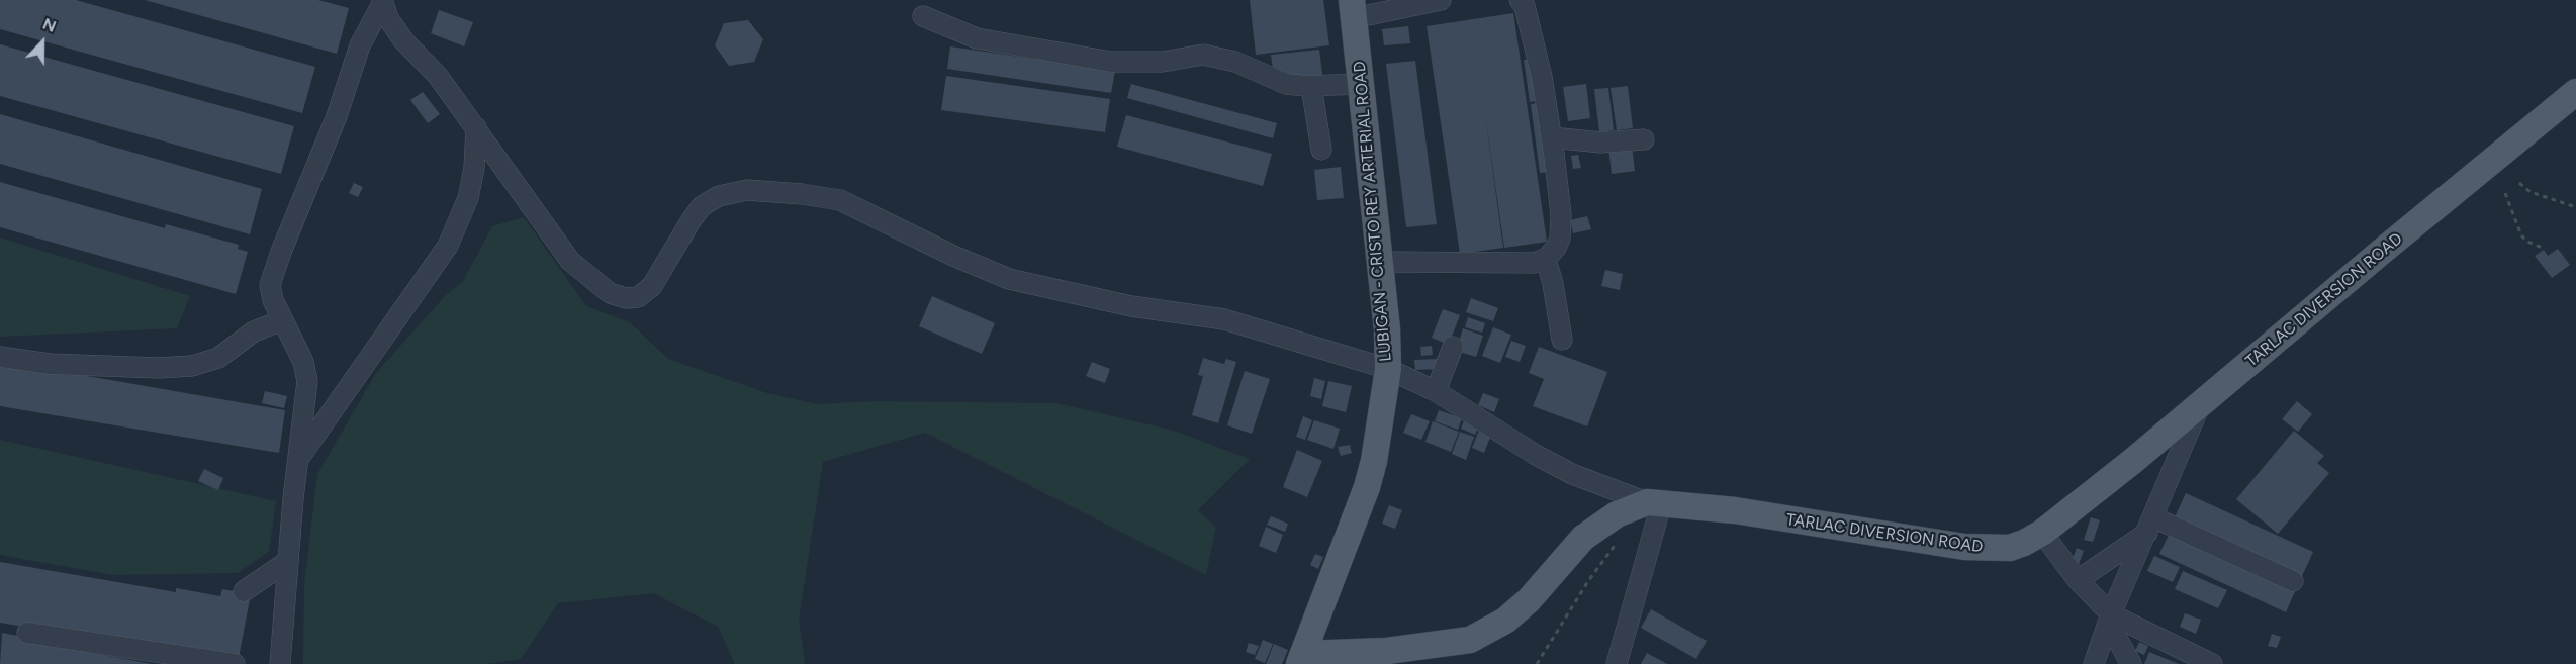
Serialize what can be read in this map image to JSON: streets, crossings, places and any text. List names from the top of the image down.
{
  "streets": {
    "main road": ["LUBIGAN - CRISTO REY ARTERIAL ROAD", "TARLAC DIVERSION ROAD"]
  },
  "north": "top"
}
